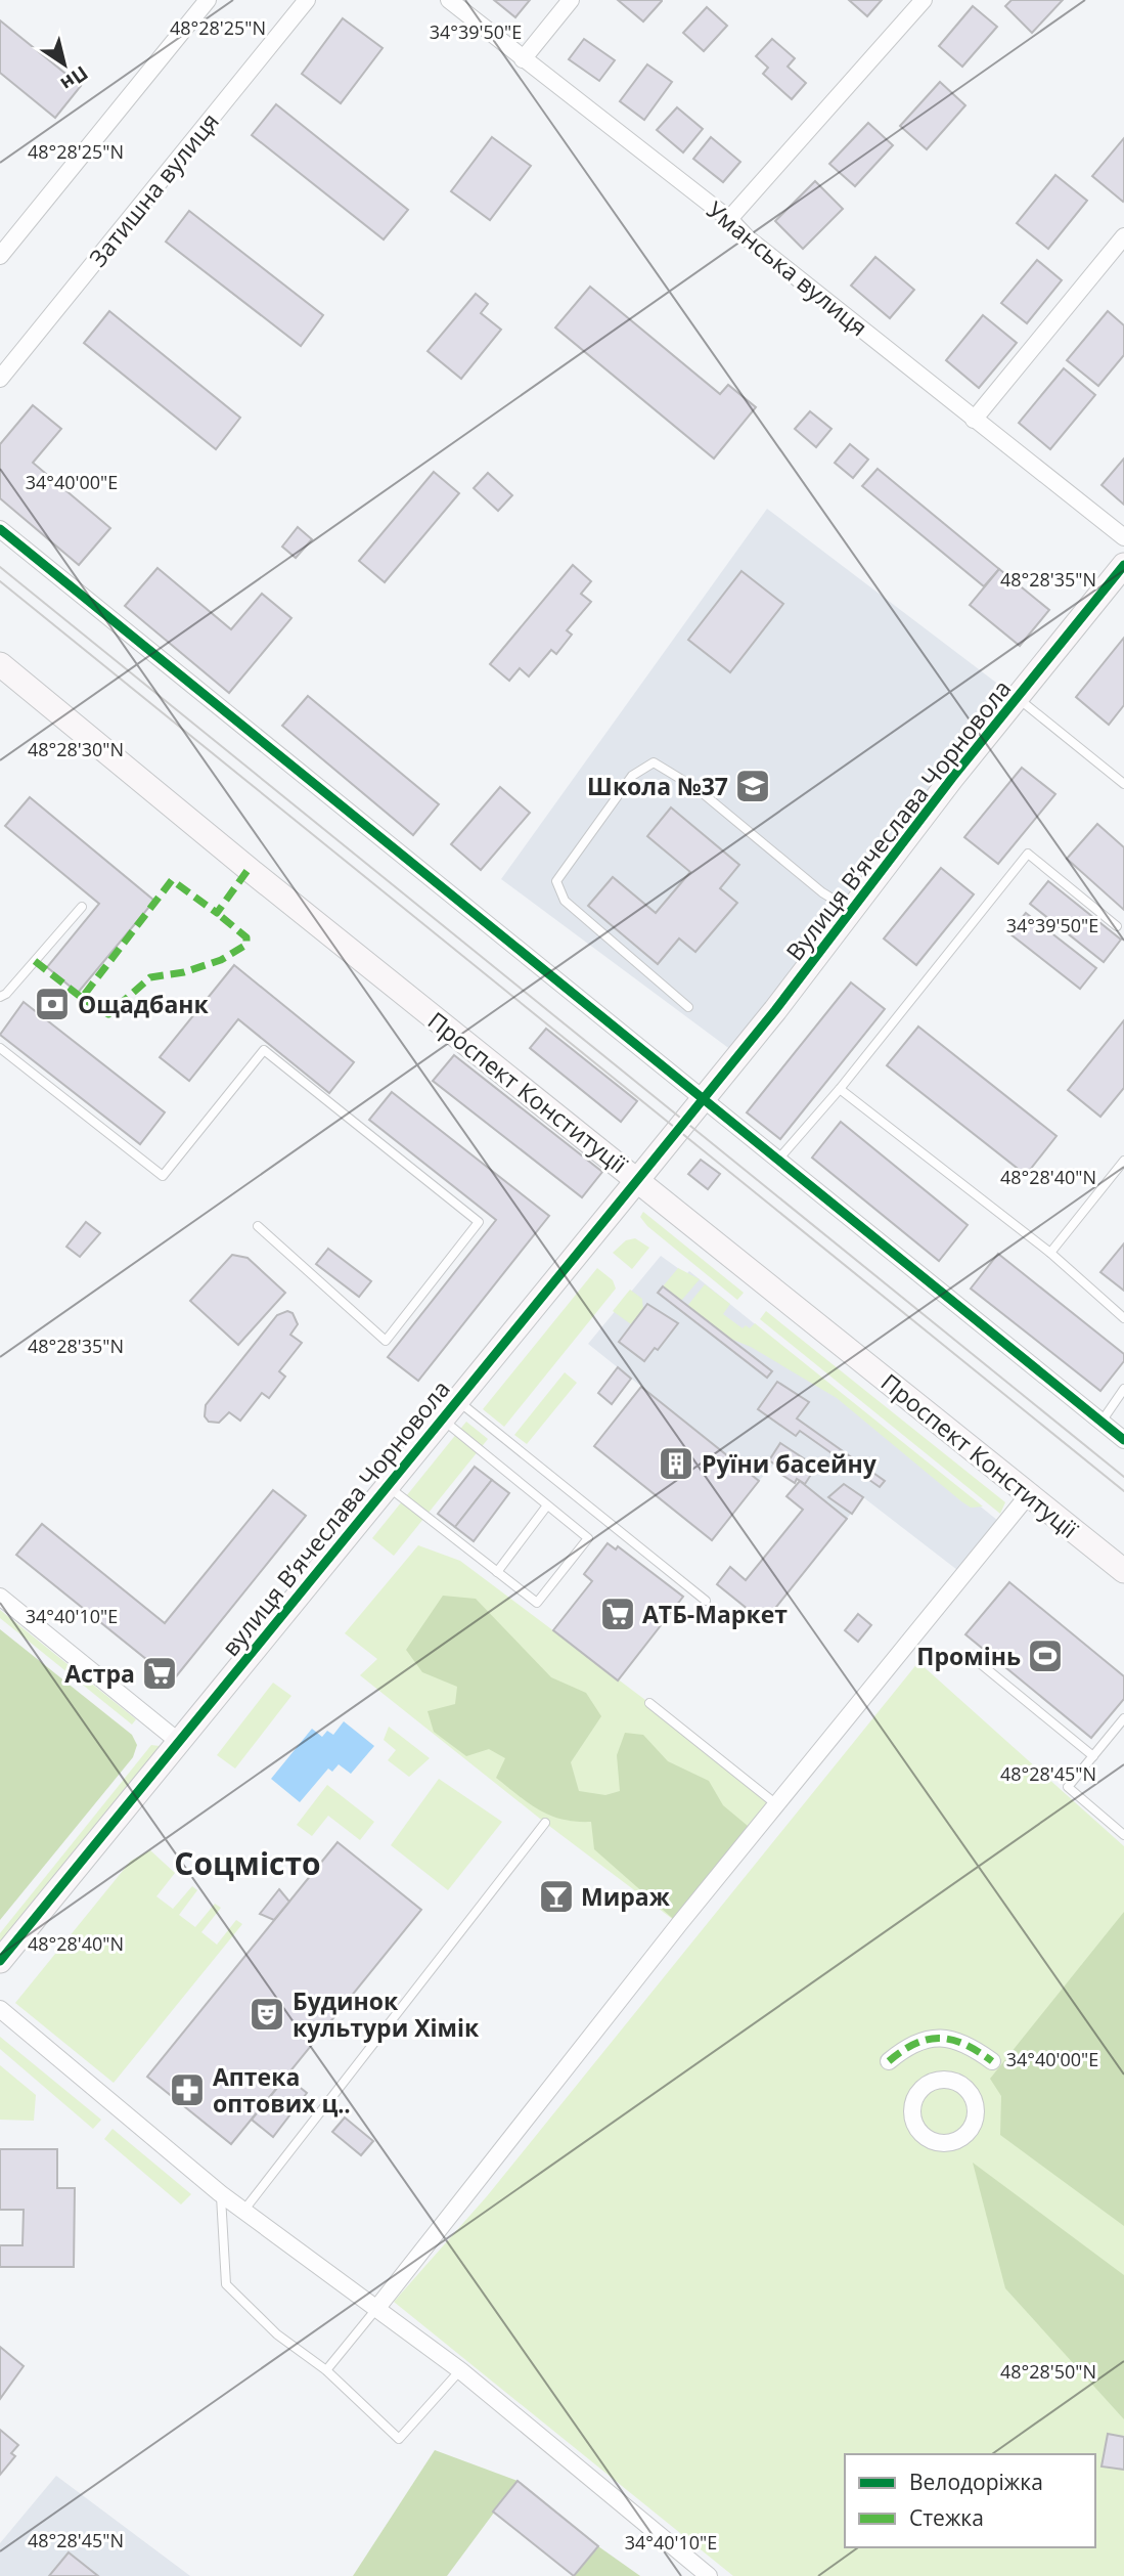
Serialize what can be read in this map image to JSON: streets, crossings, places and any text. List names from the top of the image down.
{
  "streets": {
    "street": [
      "Затишна вулиця",
      "Уманська вулиця",
      "Вулиця Вʼячеслава Чорновола",
      "Проспект Конституції",
      "вулиця Вʼячеслава Чорновола"
    ]
  },
  "crossings": [
    ["Вулиця Вʼячеслава Чорновола", "вулиця Вʼячеслава Чорновола"],
    ["Проспект Конституції", "вулиця Вʼячеслава Чорновола"]
  ],
  "districts": ["Соцмісто"],
  "places": {
    "school or university": ["Школа №37"],
    "bank": ["Ощадбанк"],
    "building": ["Руїни басейну"],
    "supermarket": ["АТБ-Маркет", "Астра"],
    "sports": ["Промінь"],
    "bar": ["Мираж"],
    "theatre": ["Будинок культури Хімік"],
    "pharmacy": ["Аптека оптових ц‥"]
  },
  "legend": ["Велодоріжка", "Стежка"],
  "north": "bottom right",
  "coordinates": [
    "48°28'25\"N",
    "34°39'50\"E",
    "34°40'00\"E",
    "48°28'35\"N",
    "48°28'30\"N",
    "48°28'40\"N",
    "34°40'10\"E",
    "48°28'45\"N",
    "48°28'50\"N"
  ]
}
